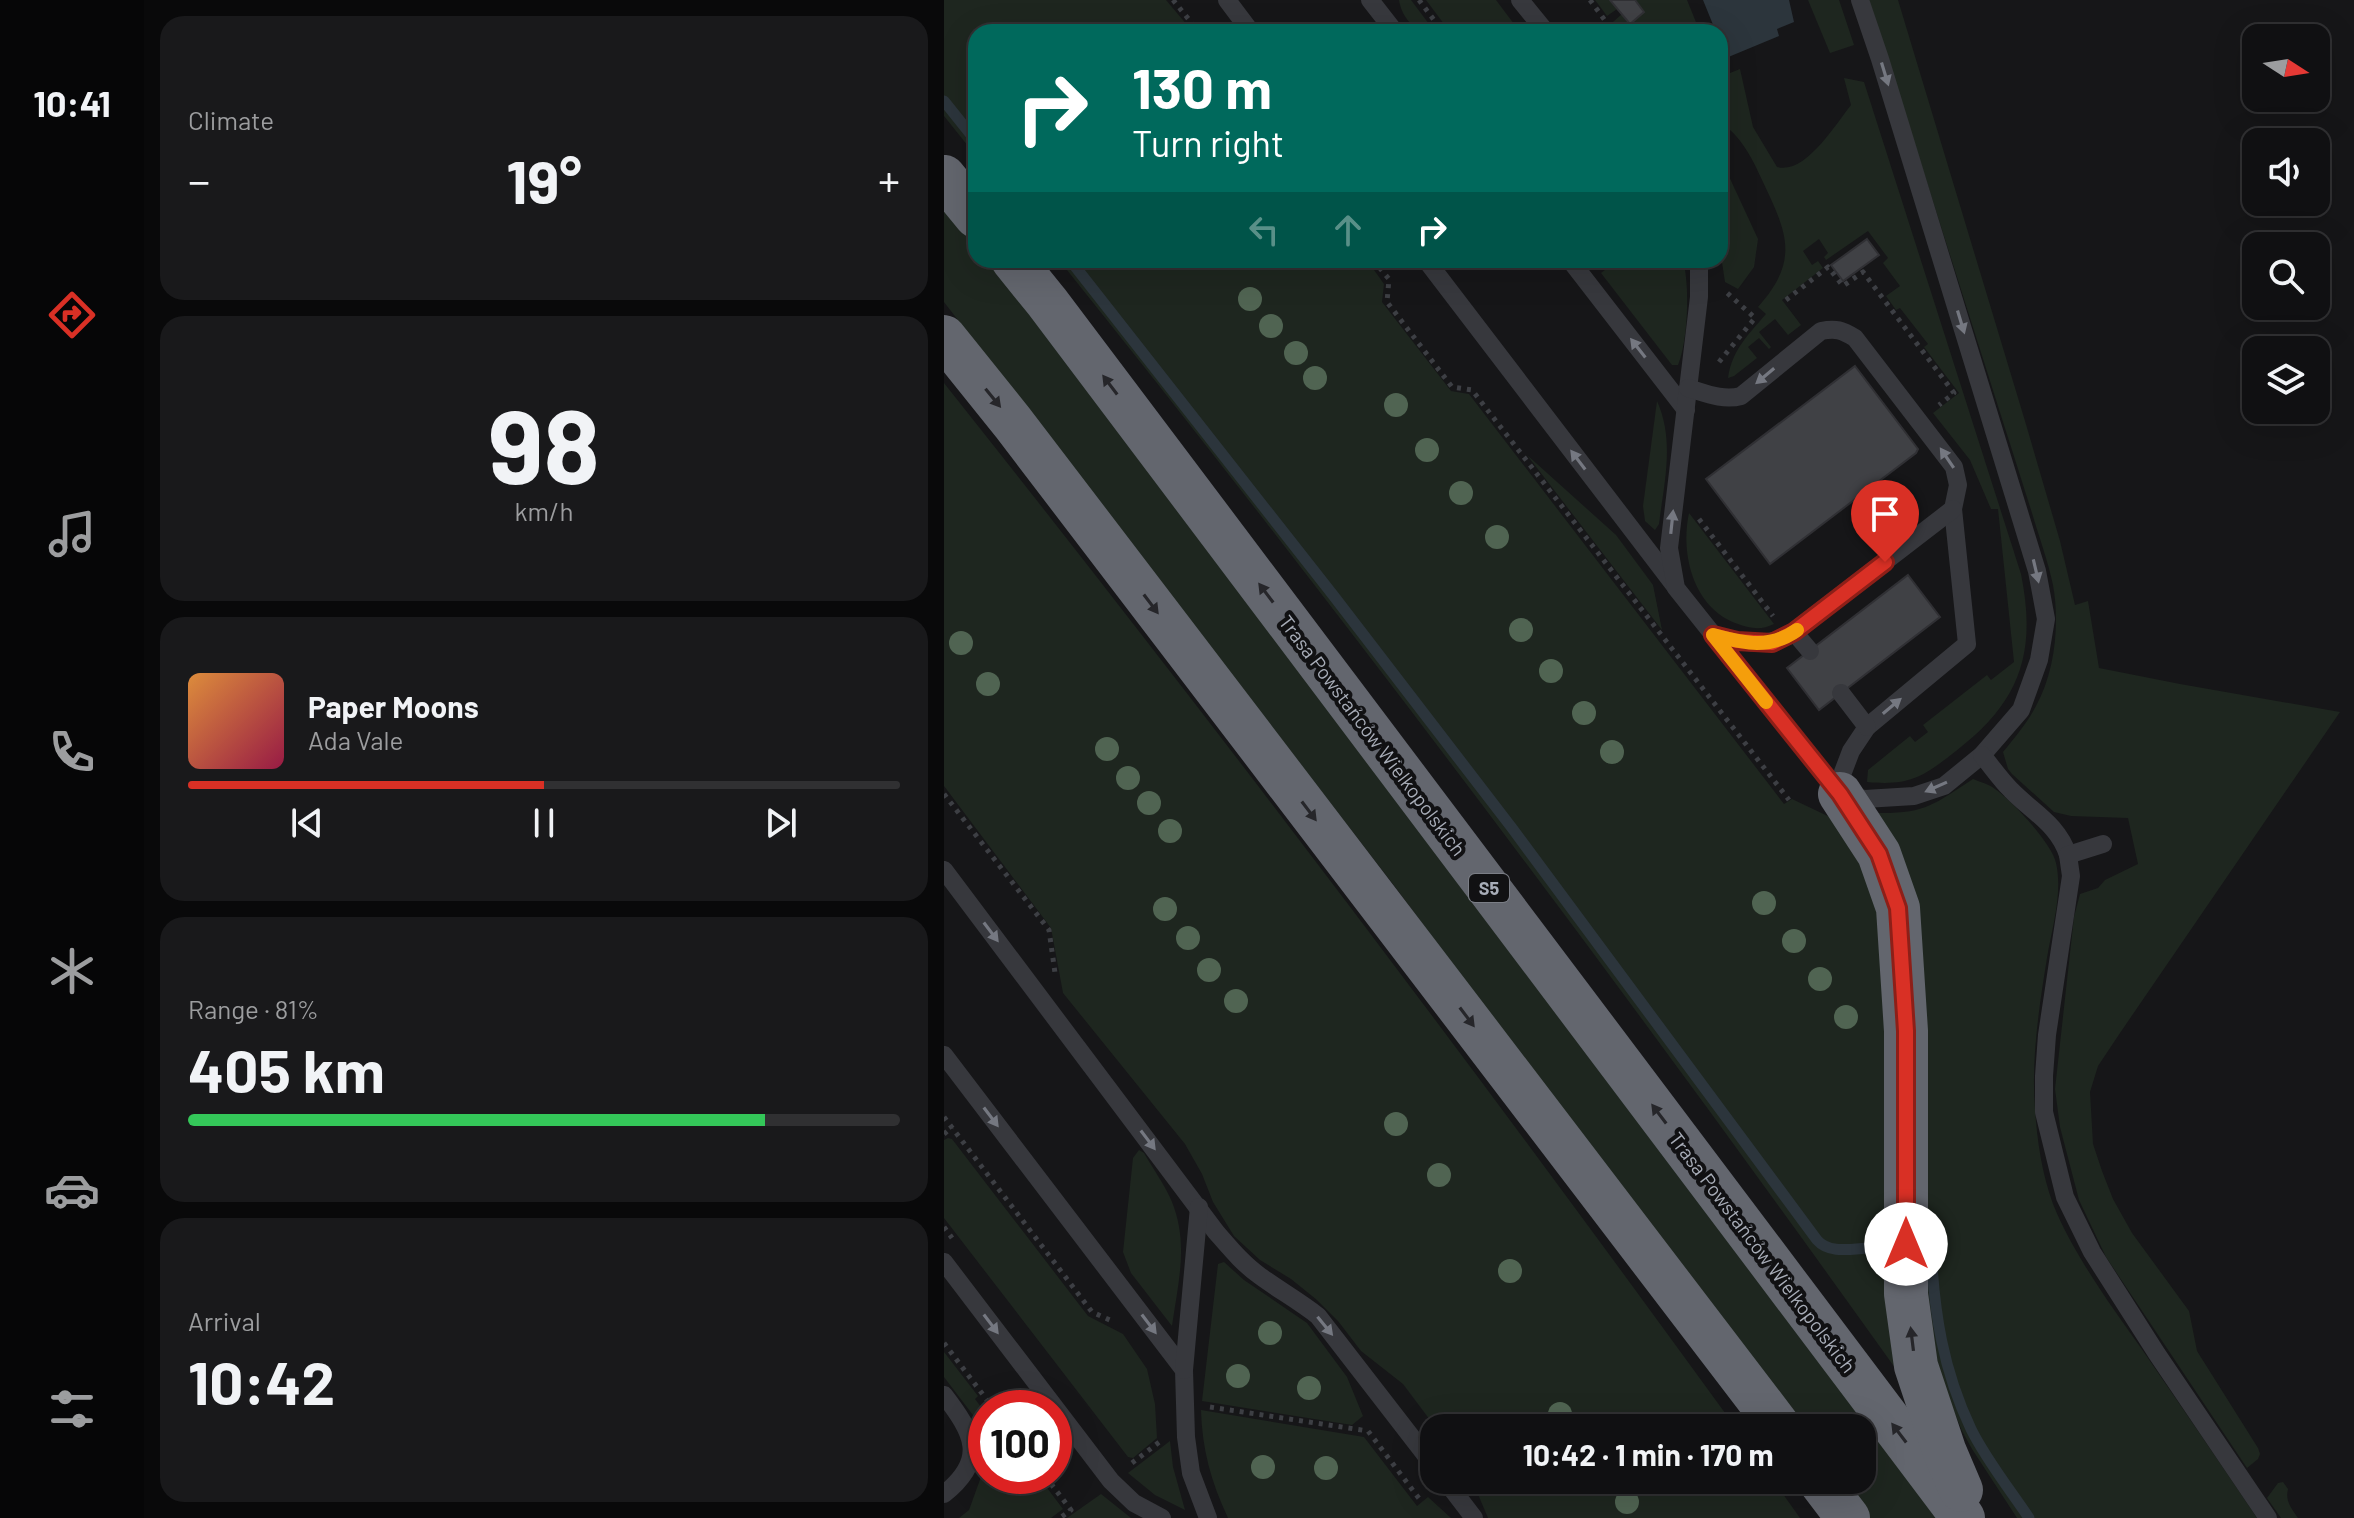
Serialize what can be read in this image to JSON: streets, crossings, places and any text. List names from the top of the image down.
{
  "streets": {
    "highway": ["Trasa Powstańców Wielkopolskich", "S5"]
  },
  "north": "right",
  "page": {
    "tabs": "10:41",
    "tile": [
      "Climate",
      ["98", "km/h"],
      ["Range · 81%", "405 km"],
      ["Arrival", "10:42"]
    ],
    "turn": ["130 m", "Turn right"],
    "heat": ["−", "19°", "+"],
    "song": ["Paper Moons", "Ada Vale"],
    "limit": "100",
    "trip": "10:42 · 1 min · 170 m"
  }
}
